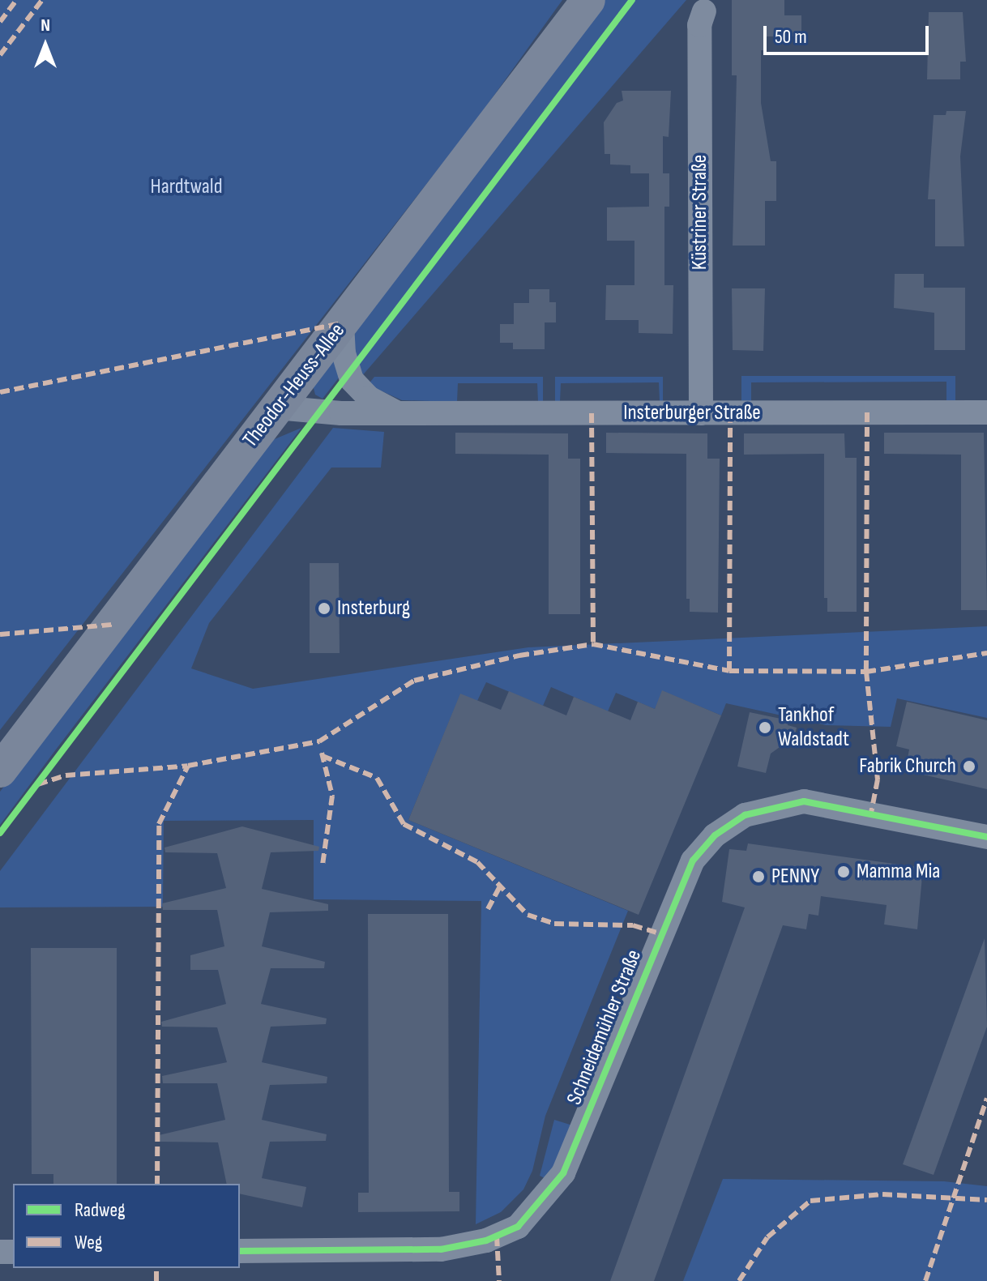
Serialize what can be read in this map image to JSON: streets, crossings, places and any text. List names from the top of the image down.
{
  "streets": {
    "main road": ["Theodor-Heuss-Allee"],
    "street": ["Küstriner Straße", "Insterburger Straße", "Schneidemühler Straße"]
  },
  "crossings": [
    ["Küstriner Straße", "Insterburger Straße"],
    ["Theodor-Heuss-Allee", "Insterburger Straße"]
  ],
  "parks": ["Hardtwald"],
  "places": [
    "Insterburg",
    "Tankhof Waldstadt",
    "Fabrik Church",
    "Mamma Mia",
    "PENNY"
  ],
  "legend": ["Radweg", "Weg"],
  "scale_bar": "50 m",
  "north": "top"
}
